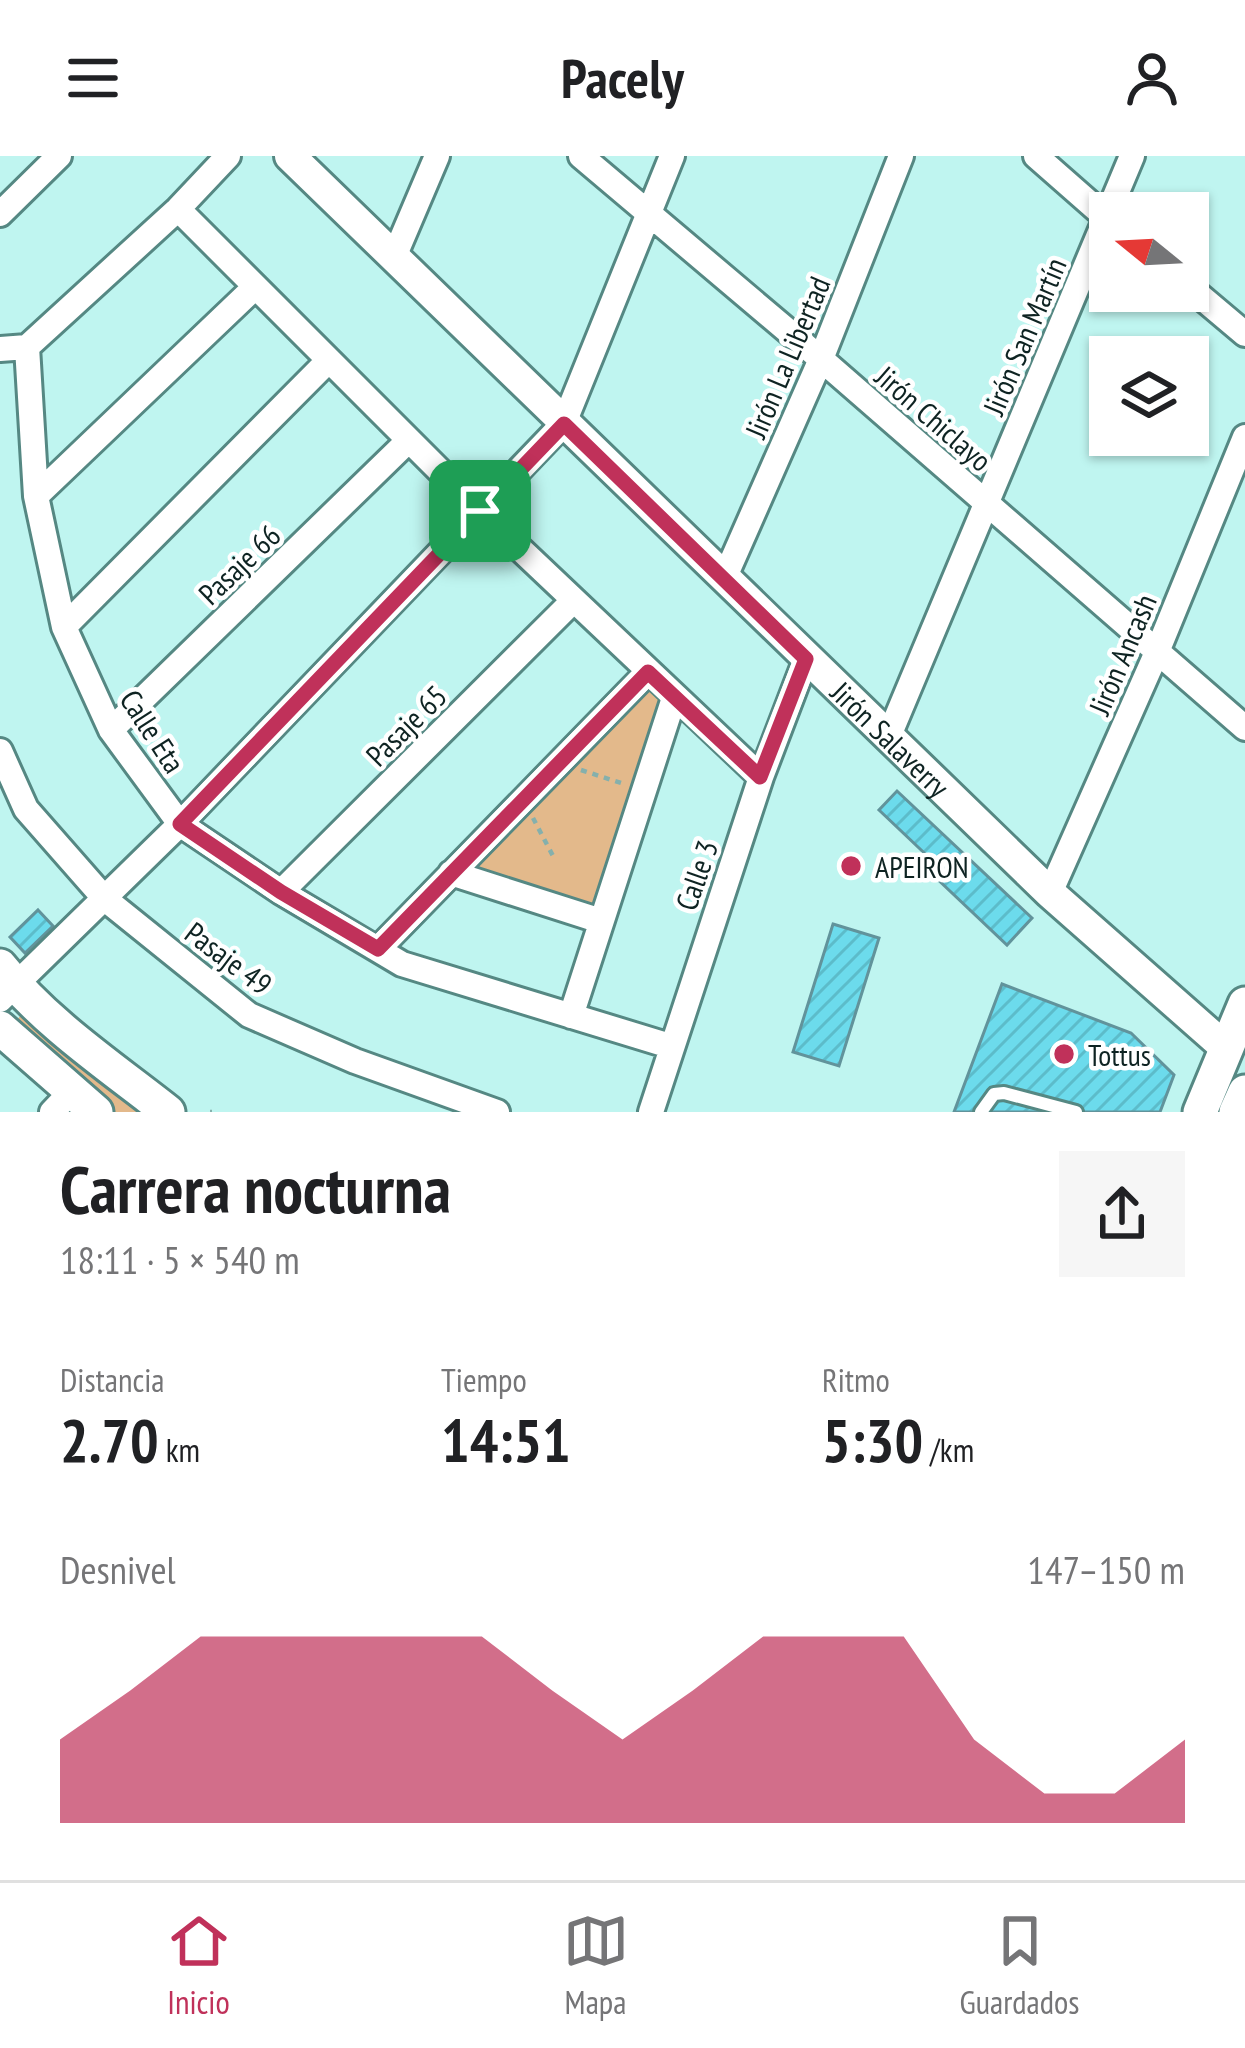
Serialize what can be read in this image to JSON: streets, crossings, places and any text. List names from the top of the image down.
{
  "streets": {
    "street": [
      "Jirón San Martín",
      "Jirón La Libertad",
      "Jirón Chiclayo",
      "Pasaje 66",
      "Jirón Ancash",
      "Pasaje 65",
      "Calle Eta",
      "Jirón Salaverry",
      "Calle 3",
      "Pasaje 49"
    ]
  },
  "crossings": [
    ["Jirón San Martín", "Jirón Chiclayo"],
    ["Jirón San Martín", "Jirón Salaverry"],
    ["Jirón La Libertad", "Jirón Chiclayo"],
    ["Jirón La Libertad", "Jirón Salaverry"],
    ["Jirón Chiclayo", "Jirón Ancash"],
    ["Pasaje 66", "Calle Eta"],
    ["Jirón Ancash", "Jirón Salaverry"],
    ["Pasaje 65", "Calle Eta"],
    ["Calle Eta", "Calle 3"],
    ["Jirón Salaverry", "Calle 3"]
  ],
  "places": ["APEIRON", "Tottus"],
  "north": "left",
  "page": {
    "header": "Pacely",
    "heading": ["Carrera nocturna", "18:11 · 5 × 540 m"],
    "stats": [
      ["Distancia", "2.70 km"],
      ["Tiempo", "14:51"],
      ["Ritmo", "5:30 /km"]
    ],
    "chart": ["Desnivel", "147–150 m"],
    "tabs": ["Inicio", "Mapa", "Guardados"]
  }
}
